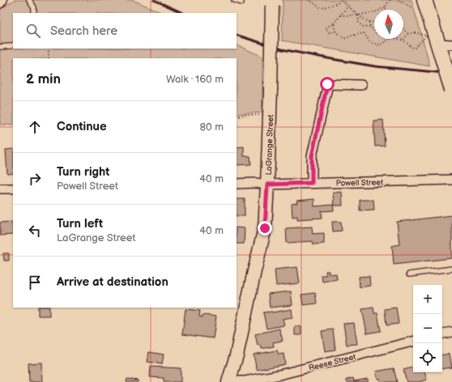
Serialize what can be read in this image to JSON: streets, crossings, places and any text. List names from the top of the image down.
{
  "streets": {
    "street": ["LaGrange Street", "Powell Street", "Reese Street"]
  },
  "crossings": [
    ["LaGrange Street", "Powell Street"],
    ["LaGrange Street", "Reese Street"]
  ],
  "north": "top",
  "page": {
    "search": "Search here",
    "heading": ["2 min", "Walk · 160 m"],
    "list": [
      ["Continue", "80 m"],
      ["Turn right", "Powell Street", "40 m"],
      ["Turn left", "LaGrange Street", "40 m"],
      "Arrive at destination"
    ],
    "map_buttons": ["+", "−"]
  }
}
